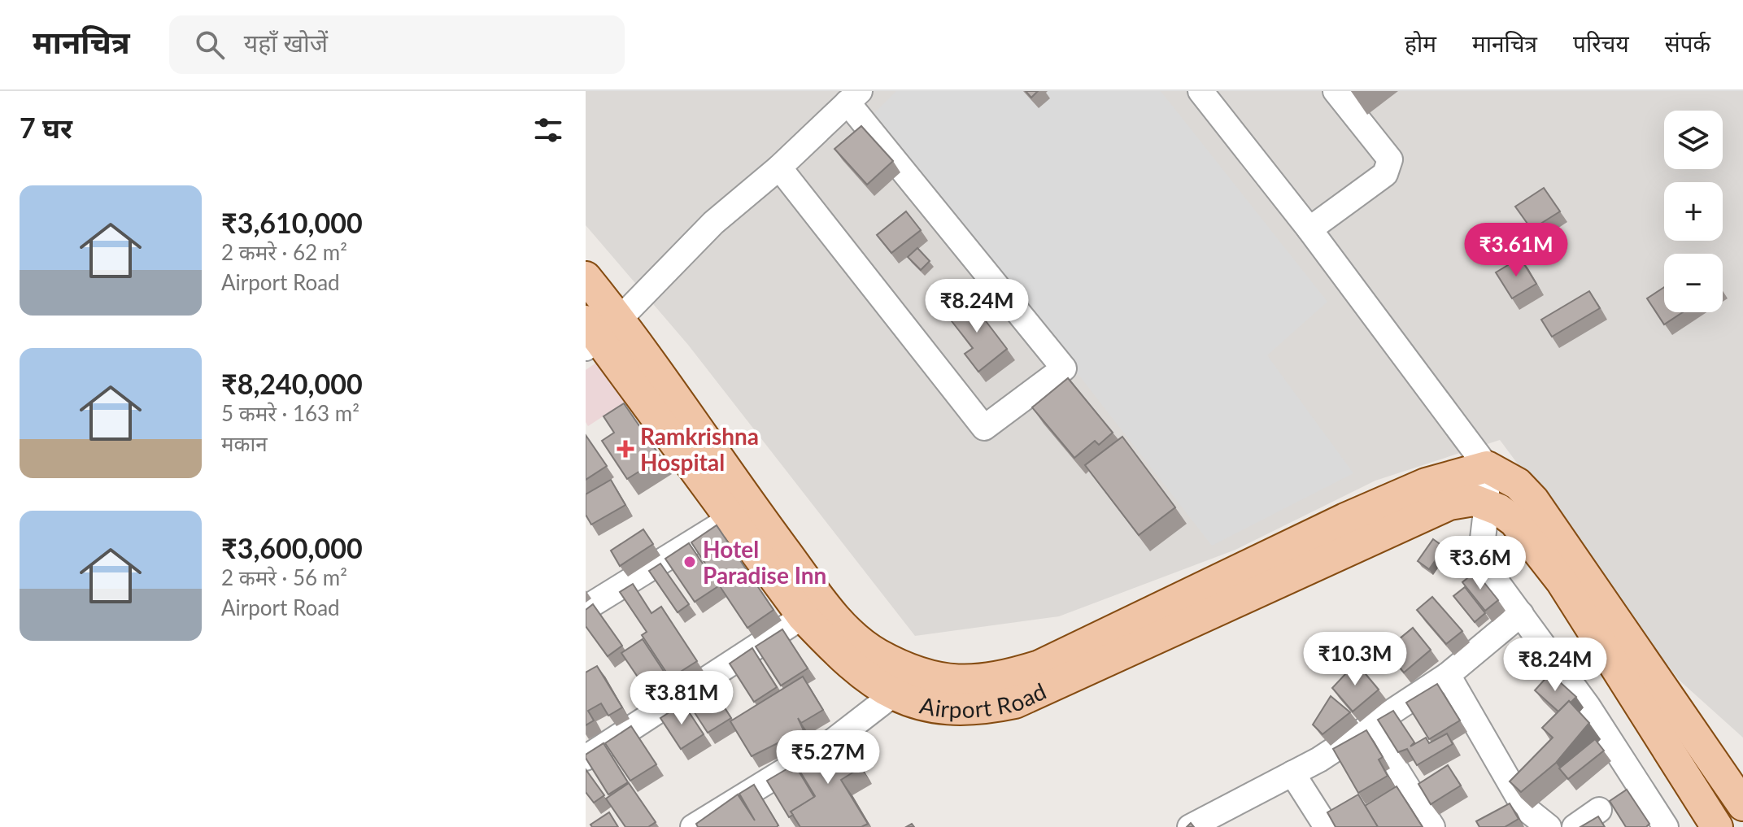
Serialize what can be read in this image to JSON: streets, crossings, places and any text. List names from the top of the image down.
{
  "streets": {
    "main road": ["Airport Road"]
  },
  "places": {
    "health": ["Ramkrishna Hospital"],
    "other": ["Hotel Paradise Inn"]
  },
  "page": {
    "header": "मानचित्र",
    "search": "यहाँ खोजें",
    "nav": [
      "होम",
      "मानचित्र",
      "परिचय",
      "संपर्क"
    ],
    "heading": "7 घर",
    "map_buttons": ["+", "−"],
    "list": [
      {
        "name": "₹3,610,000",
        "note": "2 कमरे · 62 m² · Airport Road"
      },
      {
        "name": "₹8,240,000",
        "note": "5 कमरे · 163 m² · मकान"
      },
      {
        "name": "₹3,600,000",
        "note": "2 कमरे · 56 m² · Airport Road"
      }
    ],
    "price": [
      "₹3.61M",
      "₹8.24M",
      "₹3.6M",
      "₹10.3M",
      "₹8.24M",
      "₹3.81M",
      "₹5.27M"
    ]
  }
}
